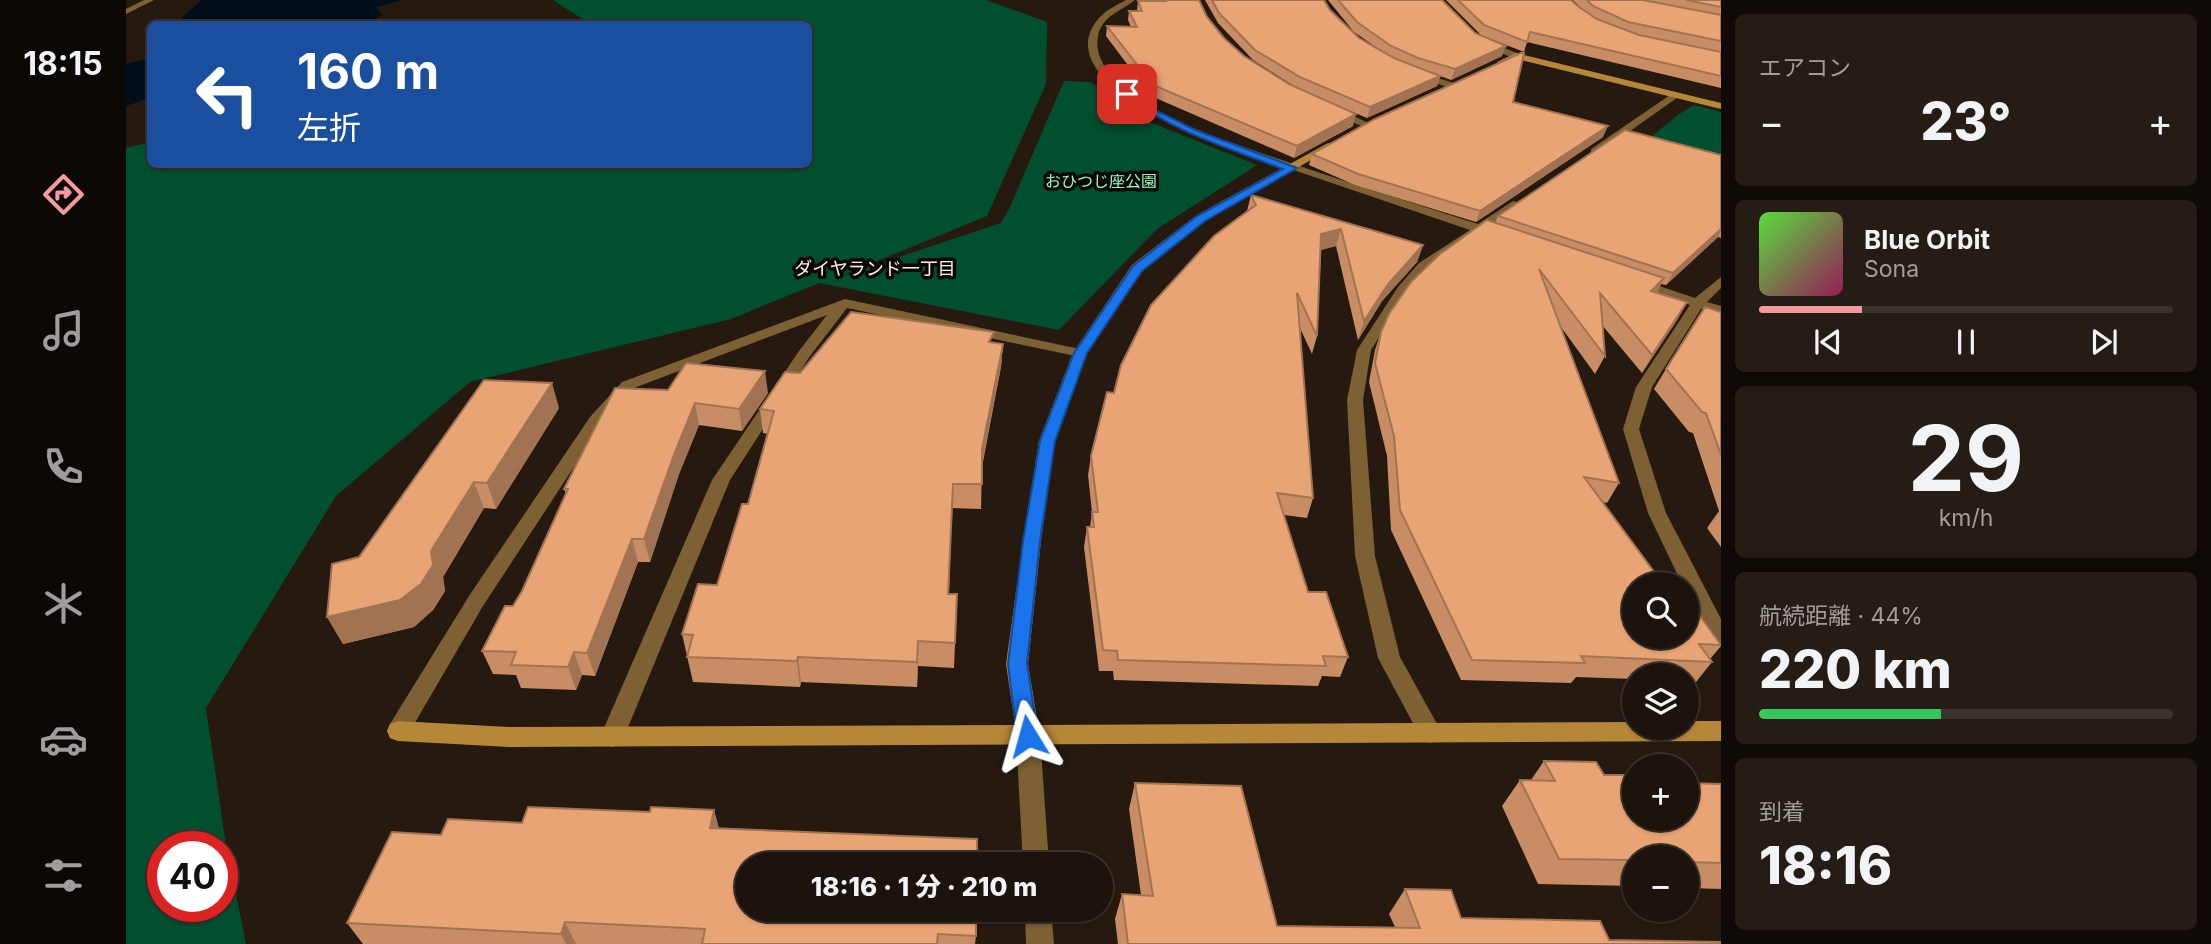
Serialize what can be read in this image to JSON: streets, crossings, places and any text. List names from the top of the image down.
{
  "districts": ["ダイヤランド一丁目"],
  "parks": ["おひつじ座公園"],
  "page": {
    "tabs": "18:15",
    "tile": [
      "エアコン",
      ["29", "km/h"],
      ["航続距離 · 44%", "220 km"],
      ["到着", "18:16"]
    ],
    "turn": ["160 m", "左折"],
    "heat": ["−", "23°", "+"],
    "song": ["Blue Orbit", "Sona"],
    "map_buttons": ["+", "−"],
    "limit": "40",
    "trip": "18:16 · 1 分 · 210 m"
  }
}
